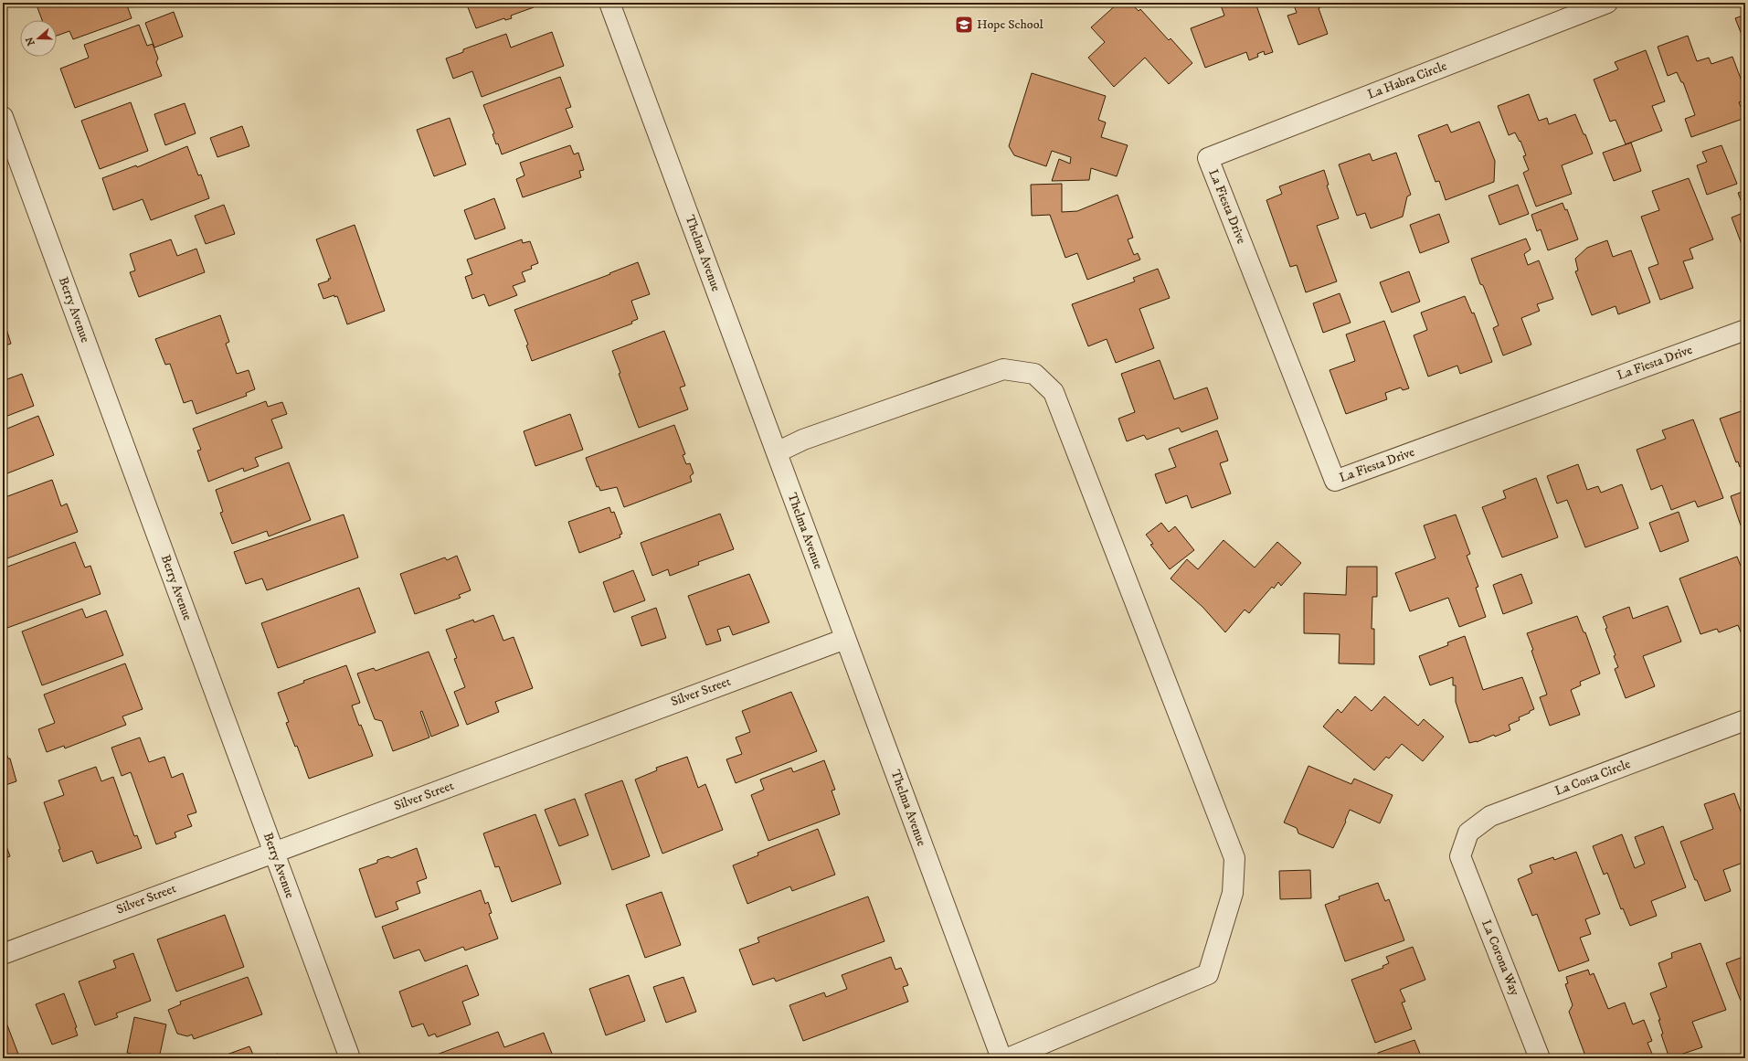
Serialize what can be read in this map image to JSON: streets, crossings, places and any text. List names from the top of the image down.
{
  "streets": {
    "street": [
      "La Habra Circle",
      "La Fiesta Drive",
      "Thelma Avenue",
      "Berry Avenue",
      "Silver Street",
      "La Costa Circle",
      "La Corona Way"
    ]
  },
  "crossings": [
    ["La Habra Circle", "La Fiesta Drive"],
    ["Thelma Avenue", "Silver Street"],
    ["Berry Avenue", "Silver Street"],
    ["La Costa Circle", "La Corona Way"]
  ],
  "places": {
    "school or university": ["Hope School"]
  },
  "north": "left"
}
